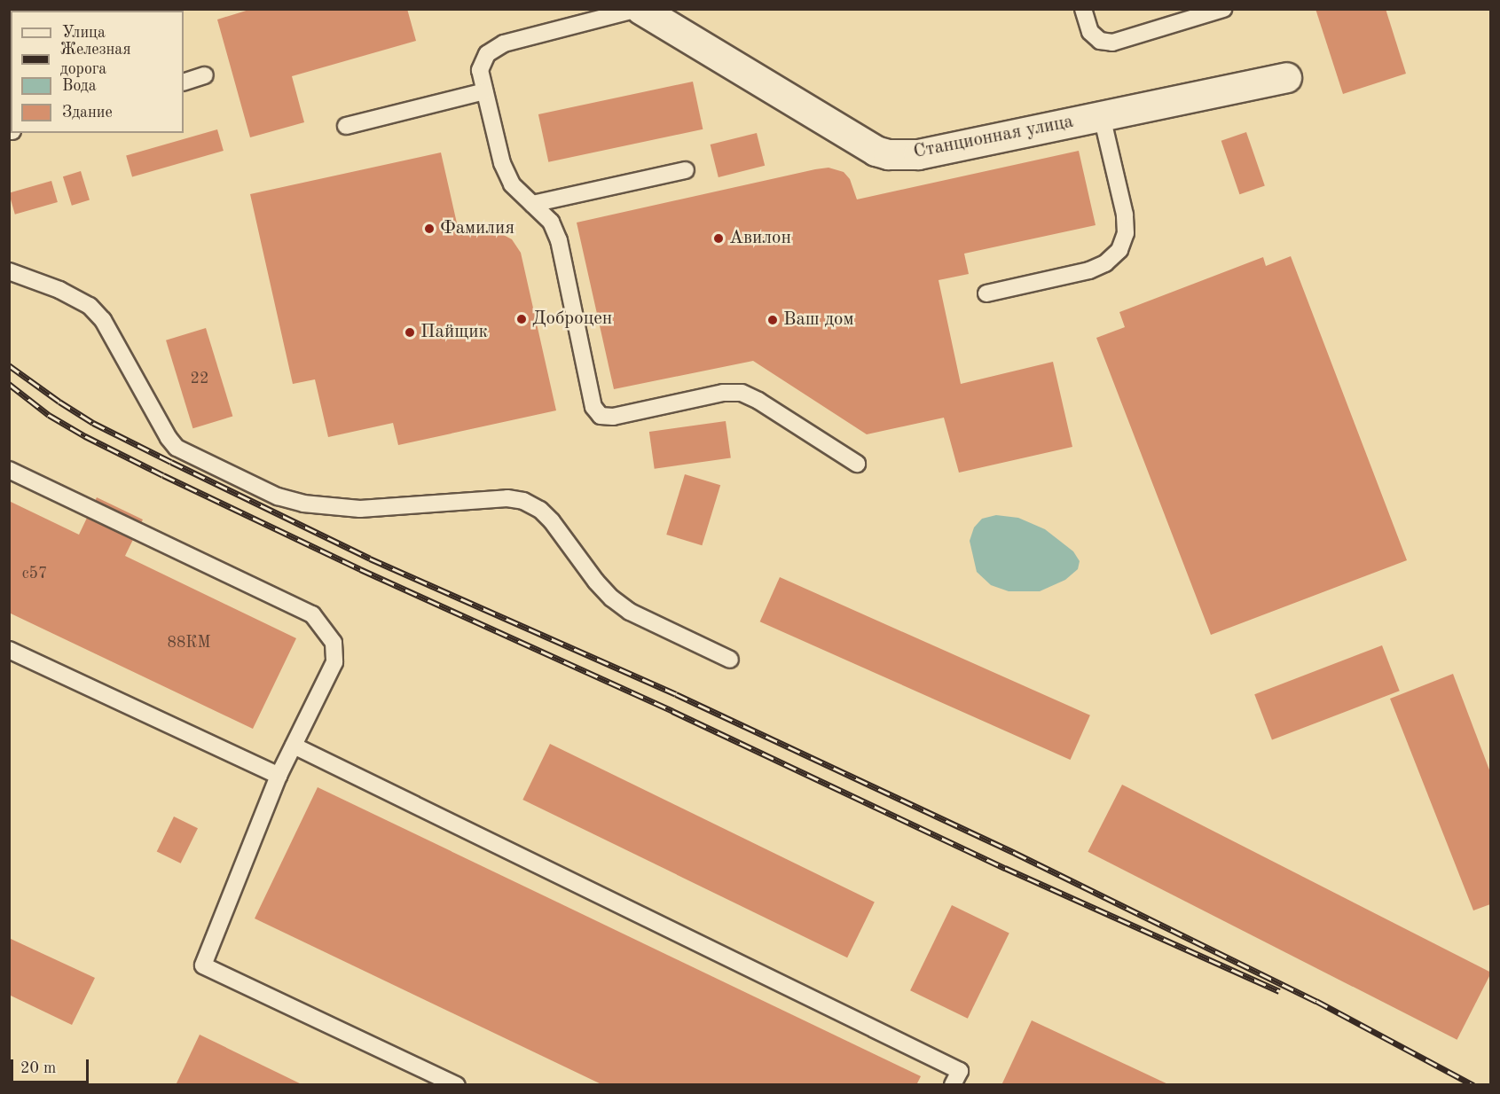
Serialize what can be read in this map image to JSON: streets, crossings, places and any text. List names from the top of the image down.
{
  "streets": {
    "street": ["Станционная улица"]
  },
  "places": [
    "Фамилия",
    "Авилон",
    "Доброцен",
    "Ваш дом",
    "Пайщик"
  ],
  "house_numbers": ["22", "с57", "88КМ"],
  "legend": [
    "Улица",
    "Железная дорога",
    "Вода",
    "Здание"
  ],
  "scale_bar": "20 m"
}
